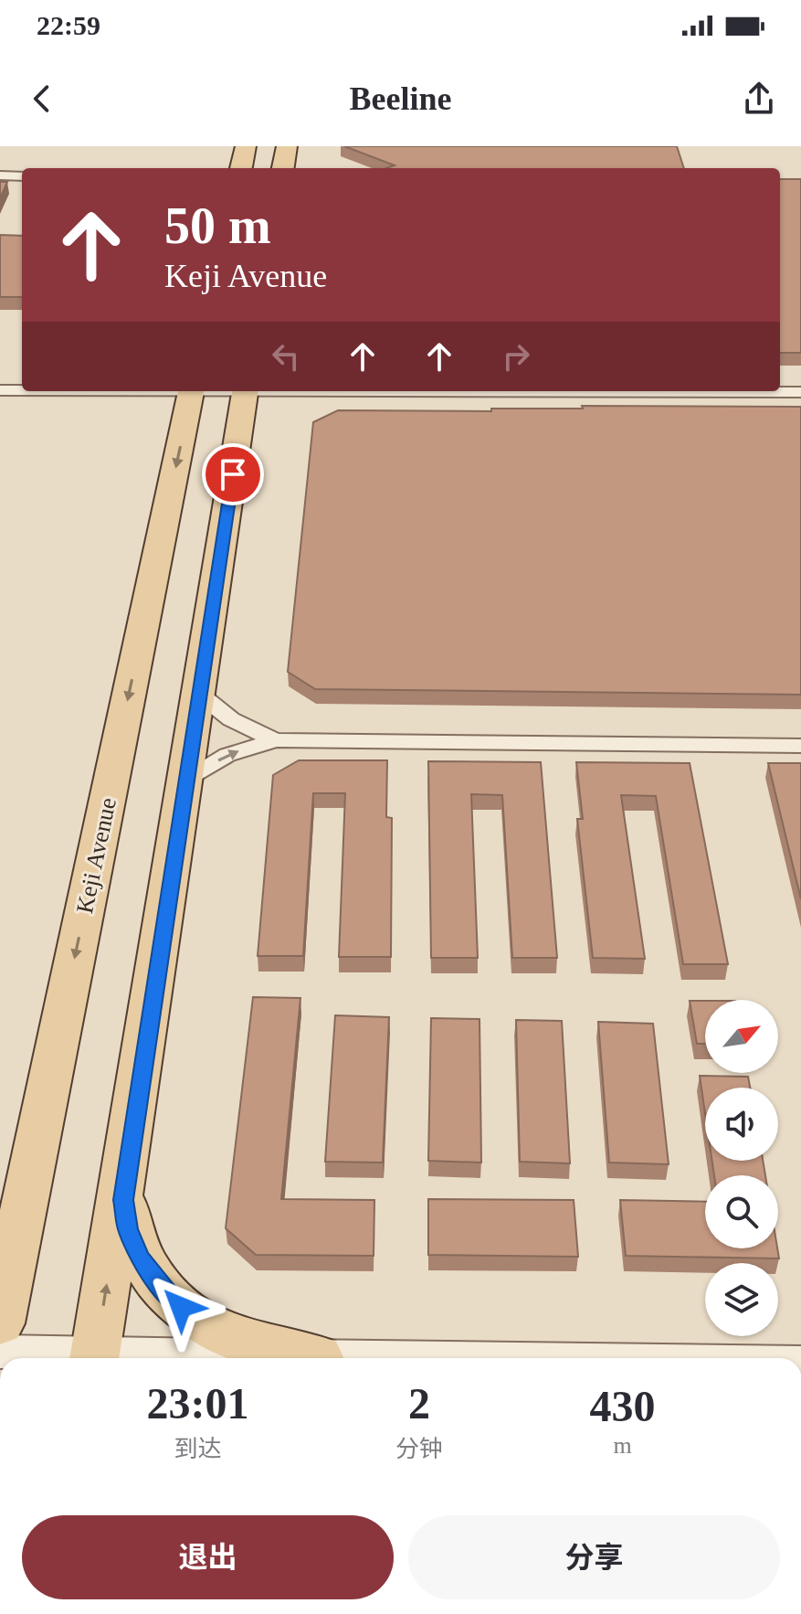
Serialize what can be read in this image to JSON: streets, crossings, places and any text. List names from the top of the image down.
{
  "streets": {
    "main road": ["Keji Avenue"]
  },
  "north": "top right",
  "page": {
    "status": "22:59",
    "header": "Beeline",
    "turn": ["50 m", "Keji Avenue"],
    "eta": [
      "23:01",
      "到达",
      "2",
      "分钟",
      "430",
      "m"
    ],
    "buttons": ["退出", "分享"]
  }
}
